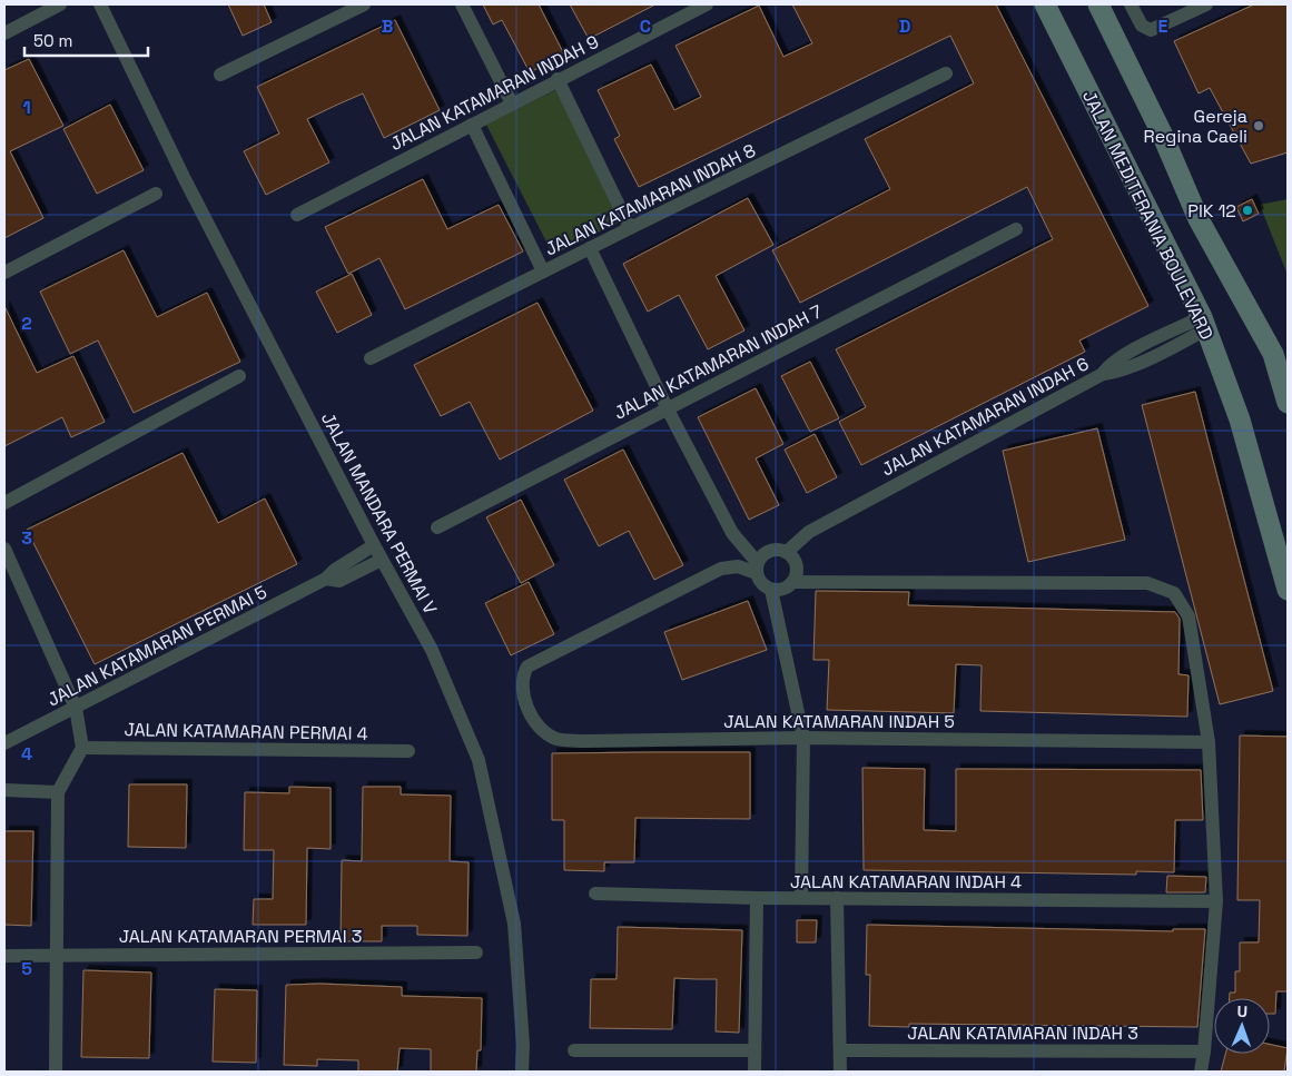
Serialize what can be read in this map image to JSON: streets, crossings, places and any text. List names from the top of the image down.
{
  "streets": {
    "street": [
      "JALAN KATAMARAN INDAH 9",
      "JALAN KATAMARAN INDAH 8",
      "JALAN MEDITERANIA BOULEVARD",
      "JALAN KATAMARAN INDAH 7",
      "JALAN KATAMARAN INDAH 6",
      "JALAN MANDARA PERMAI V",
      "JALAN KATAMARAN PERMAI 5",
      "JALAN KATAMARAN INDAH 5",
      "JALAN KATAMARAN PERMAI 4",
      "JALAN KATAMARAN INDAH 4",
      "JALAN KATAMARAN PERMAI 3",
      "JALAN KATAMARAN INDAH 3"
    ]
  },
  "crossings": [
    ["JALAN MEDITERANIA BOULEVARD", "JALAN KATAMARAN INDAH 6"],
    ["JALAN KATAMARAN INDAH 6", "JALAN KATAMARAN INDAH 5"],
    ["JALAN MANDARA PERMAI V", "JALAN KATAMARAN PERMAI 5"]
  ],
  "places": ["Gereja Regina Caeli", "PIK 12"],
  "scale_bar": "50 m",
  "north": "top",
  "grid": {
    "columns": [
      "B",
      "C",
      "D",
      "E"
    ],
    "rows": [
      "1",
      "2",
      "3",
      "4",
      "5"
    ]
  }
}
